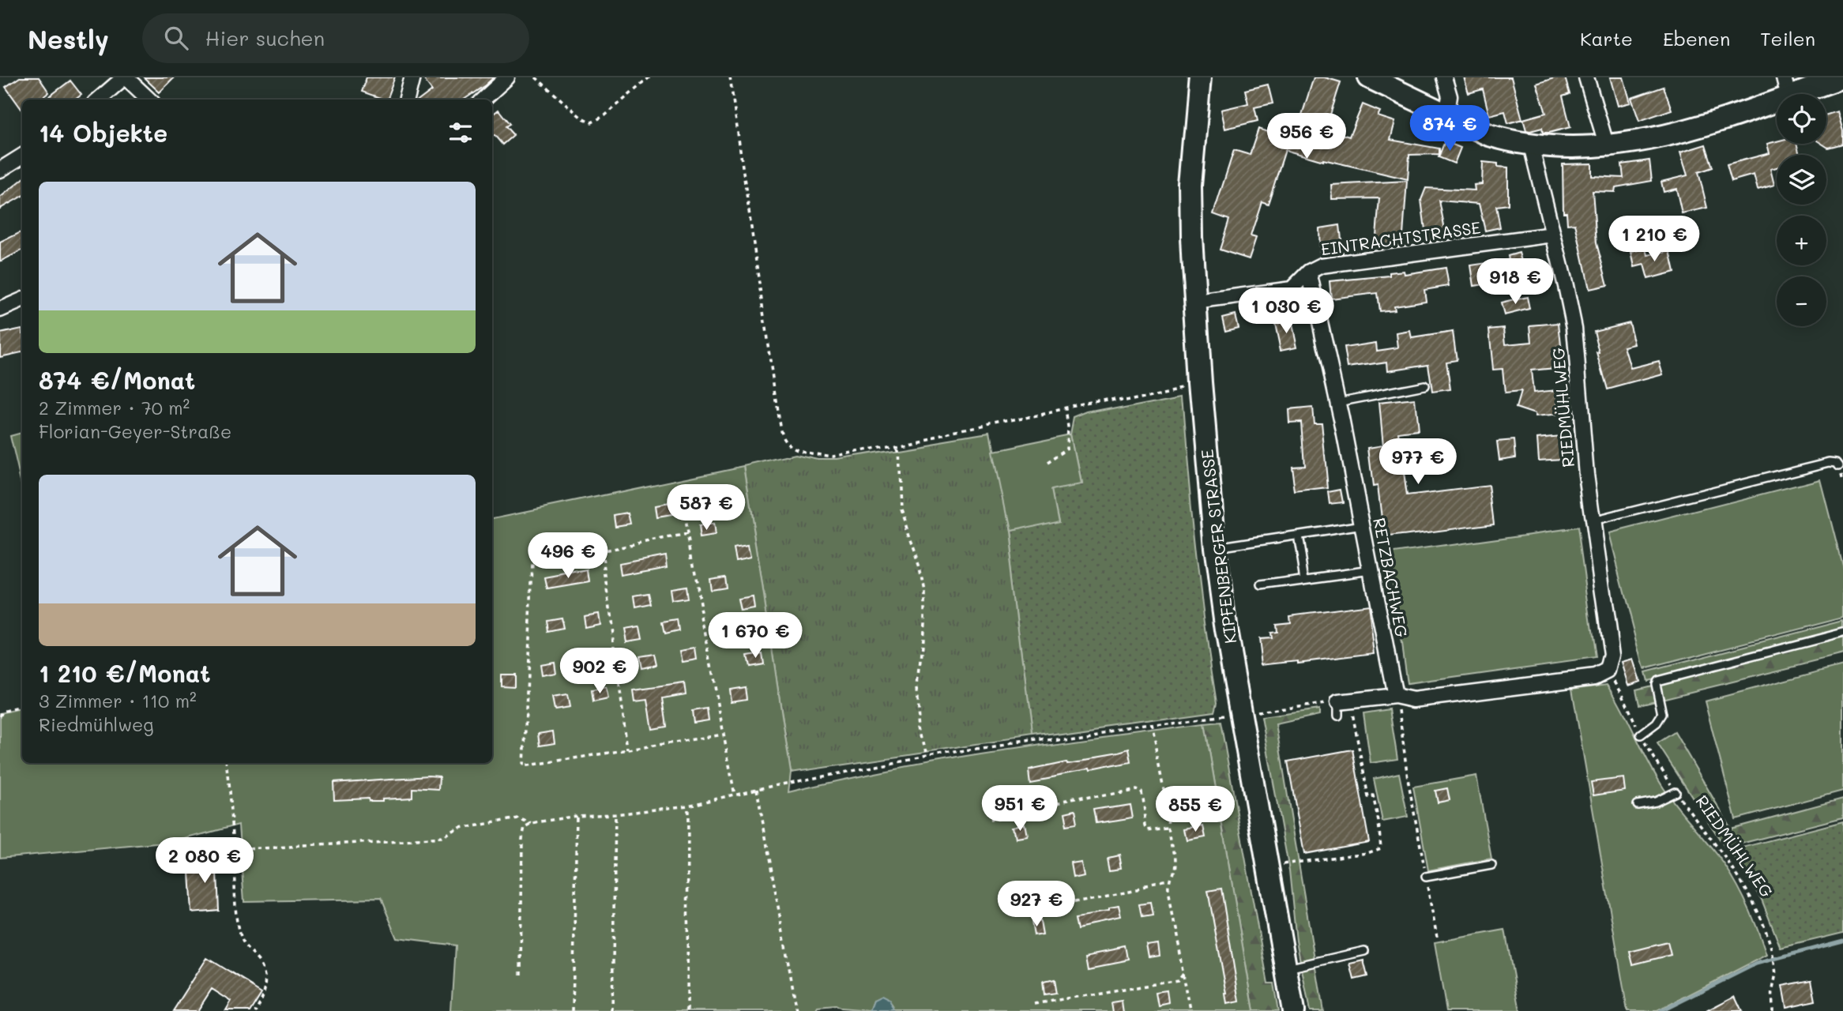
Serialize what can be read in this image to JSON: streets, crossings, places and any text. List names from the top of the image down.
{
  "streets": {
    "street": [
      "EINTRACHTSTRASSE",
      "RIEDMÜHLWEG",
      "KIPFENBERGER STRASSE",
      "RETZBACHWEG"
    ]
  },
  "crossings": [
    ["EINTRACHTSTRASSE", "RIEDMÜHLWEG"],
    ["EINTRACHTSTRASSE", "KIPFENBERGER STRASSE"],
    ["EINTRACHTSTRASSE", "RETZBACHWEG"],
    ["RIEDMÜHLWEG", "RETZBACHWEG"]
  ],
  "page": {
    "header": "Nestly",
    "search": "Hier suchen",
    "nav": ["Karte", "Ebenen", "Teilen"],
    "map_buttons": ["+", "−"],
    "heading": "14 Objekte",
    "price": [
      "874 €",
      "956 €",
      "1 210 €",
      "918 €",
      "1 030 €",
      "977 €",
      "587 €",
      "496 €",
      "1 670 €",
      "902 €",
      "951 €",
      "855 €",
      "2 080 €",
      "927 €"
    ],
    "list": [
      {
        "name": "874 €/Monat",
        "note": "2 Zimmer · 70 m² · Florian-Geyer-Straße"
      },
      {
        "name": "1 210 €/Monat",
        "note": "3 Zimmer · 110 m² · Riedmühlweg"
      }
    ]
  }
}
